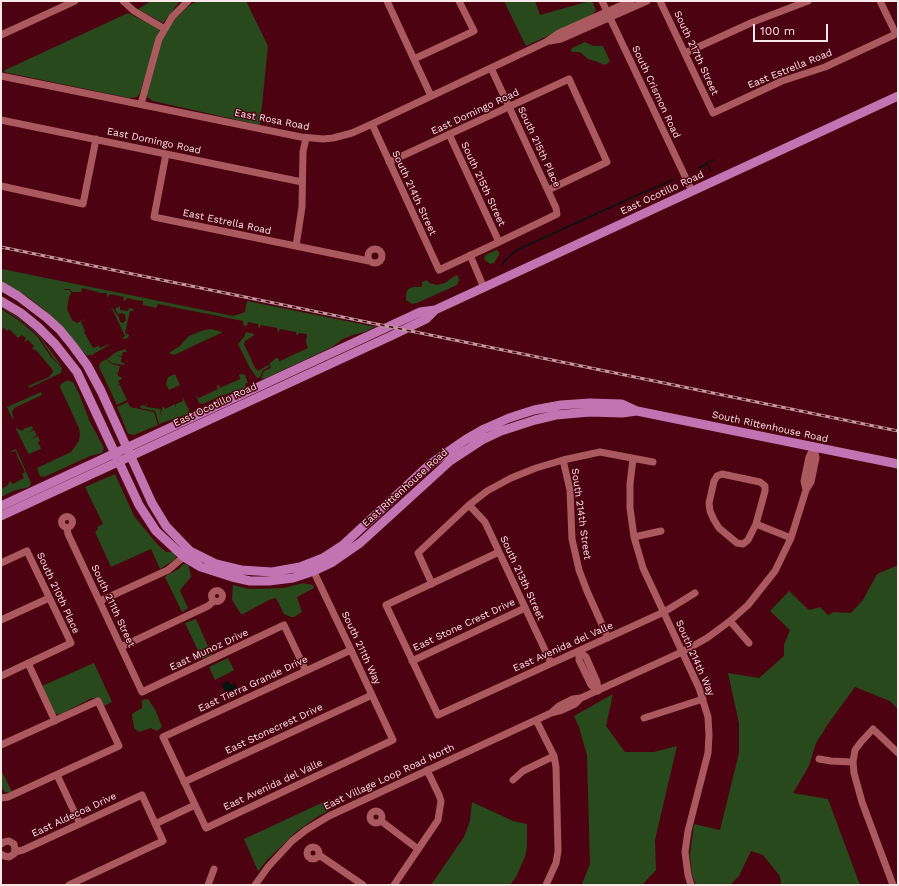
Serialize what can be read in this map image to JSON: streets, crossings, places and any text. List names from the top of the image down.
{
  "streets": {
    "main road": ["East Ocotillo Road", "South Rittenhouse Road", "East Rittenhouse Road"],
    "street": [
      "South 217th Street",
      "East Estrella Road",
      "South Crismon Road",
      "East Domingo Road",
      "East Rosa Road",
      "South 215th Place",
      "South 215th Street",
      "South 214th Street",
      "South 213th Street",
      "South 210th Place",
      "South 211th Street",
      "East Stone Crest Drive",
      "East Avenida del Valle",
      "South 211th Way",
      "East Munoz Drive",
      "South 214th Way",
      "East Tierra Grande Drive",
      "East Stonecrest Drive",
      "East Village Loop Road North",
      "East Aldecoa Drive"
    ]
  },
  "crossings": [
    ["South 217th Street", "East Estrella Road"],
    ["East Estrella Road", "East Domingo Road"],
    ["South Crismon Road", "East Rosa Road"],
    ["South Crismon Road", "East Ocotillo Road"],
    ["East Domingo Road", "South 215th Place"],
    ["East Domingo Road", "South 215th Street"],
    ["East Domingo Road", "South 214th Street"],
    ["East Rosa Road", "South 215th Place"],
    ["East Rosa Road", "South 214th Street"],
    ["South 215th Place", "South 215th Street"],
    ["South 214th Street", "East Avenida del Valle"],
    ["East Ocotillo Road", "East Rittenhouse Road"],
    ["South Rittenhouse Road", "East Rittenhouse Road"],
    ["South Rittenhouse Road", "East Village Loop Road North"],
    ["East Rittenhouse Road", "South 211th Way"],
    ["South 213th Street", "East Stone Crest Drive"],
    ["South 213th Street", "East Avenida del Valle"],
    ["South 211th Street", "East Munoz Drive"],
    ["East Stone Crest Drive", "East Avenida del Valle"],
    ["East Avenida del Valle", "South 211th Way"],
    ["East Avenida del Valle", "South 214th Way"],
    ["South 211th Way", "East Tierra Grande Drive"],
    ["South 211th Way", "East Stonecrest Drive"],
    ["East Munoz Drive", "East Tierra Grande Drive"],
    ["South 214th Way", "East Village Loop Road North"],
    ["East Tierra Grande Drive", "East Stonecrest Drive"]
  ],
  "scale_bar": "100 m"
}
